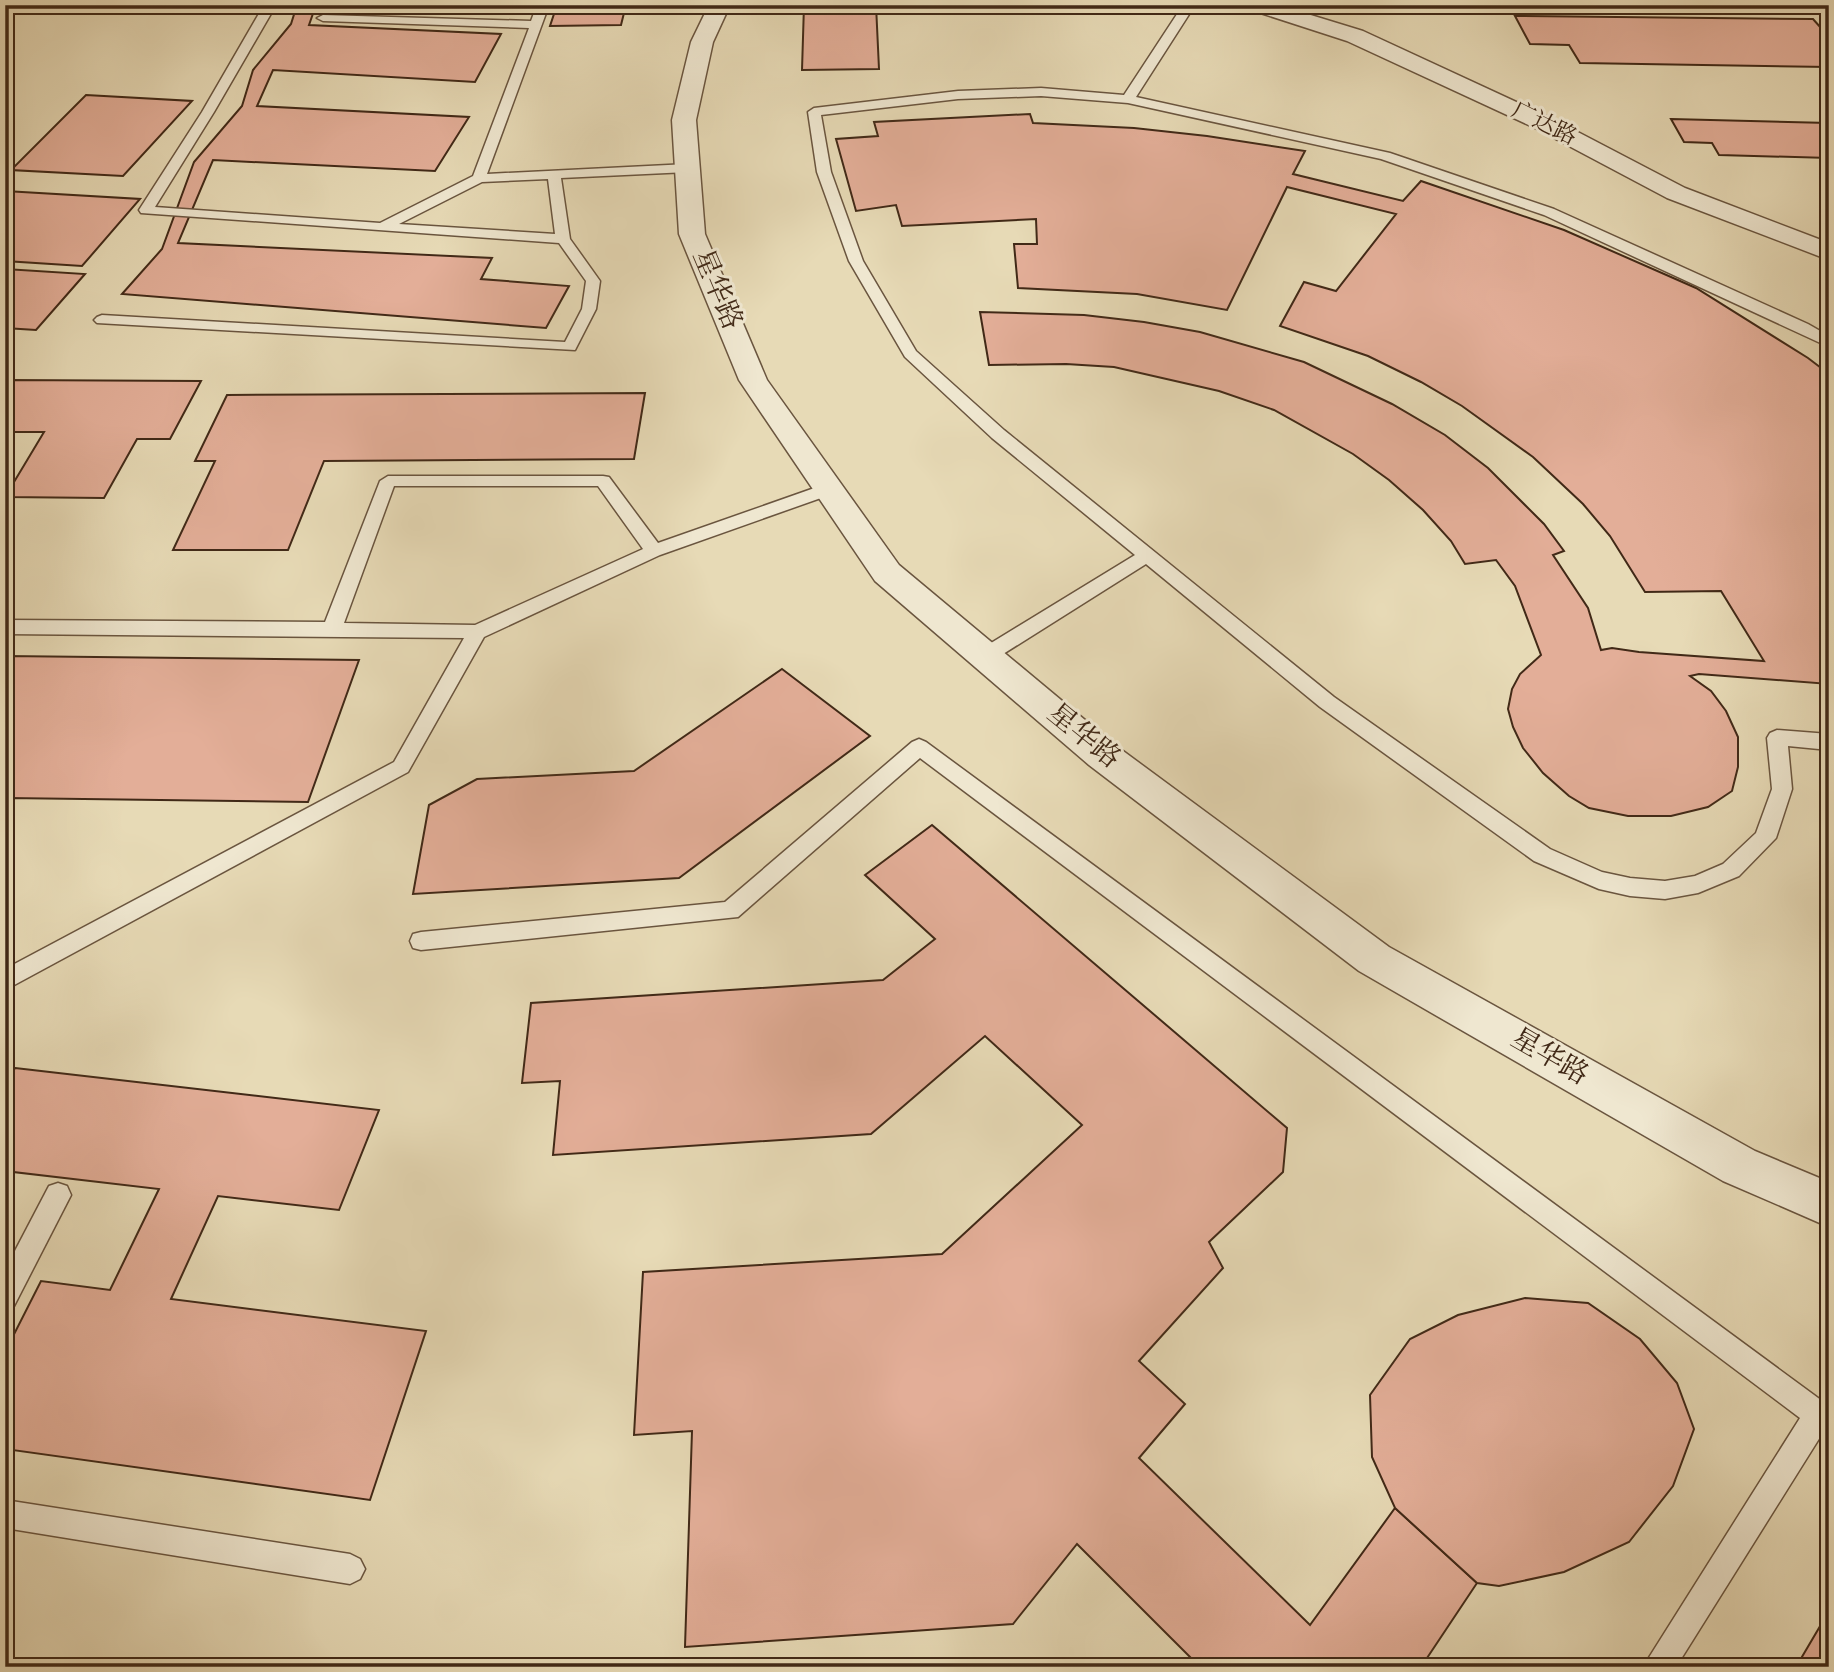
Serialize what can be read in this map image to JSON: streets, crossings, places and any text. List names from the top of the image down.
{
  "streets": {
    "street": ["广达路", "星华路"]
  }
}
